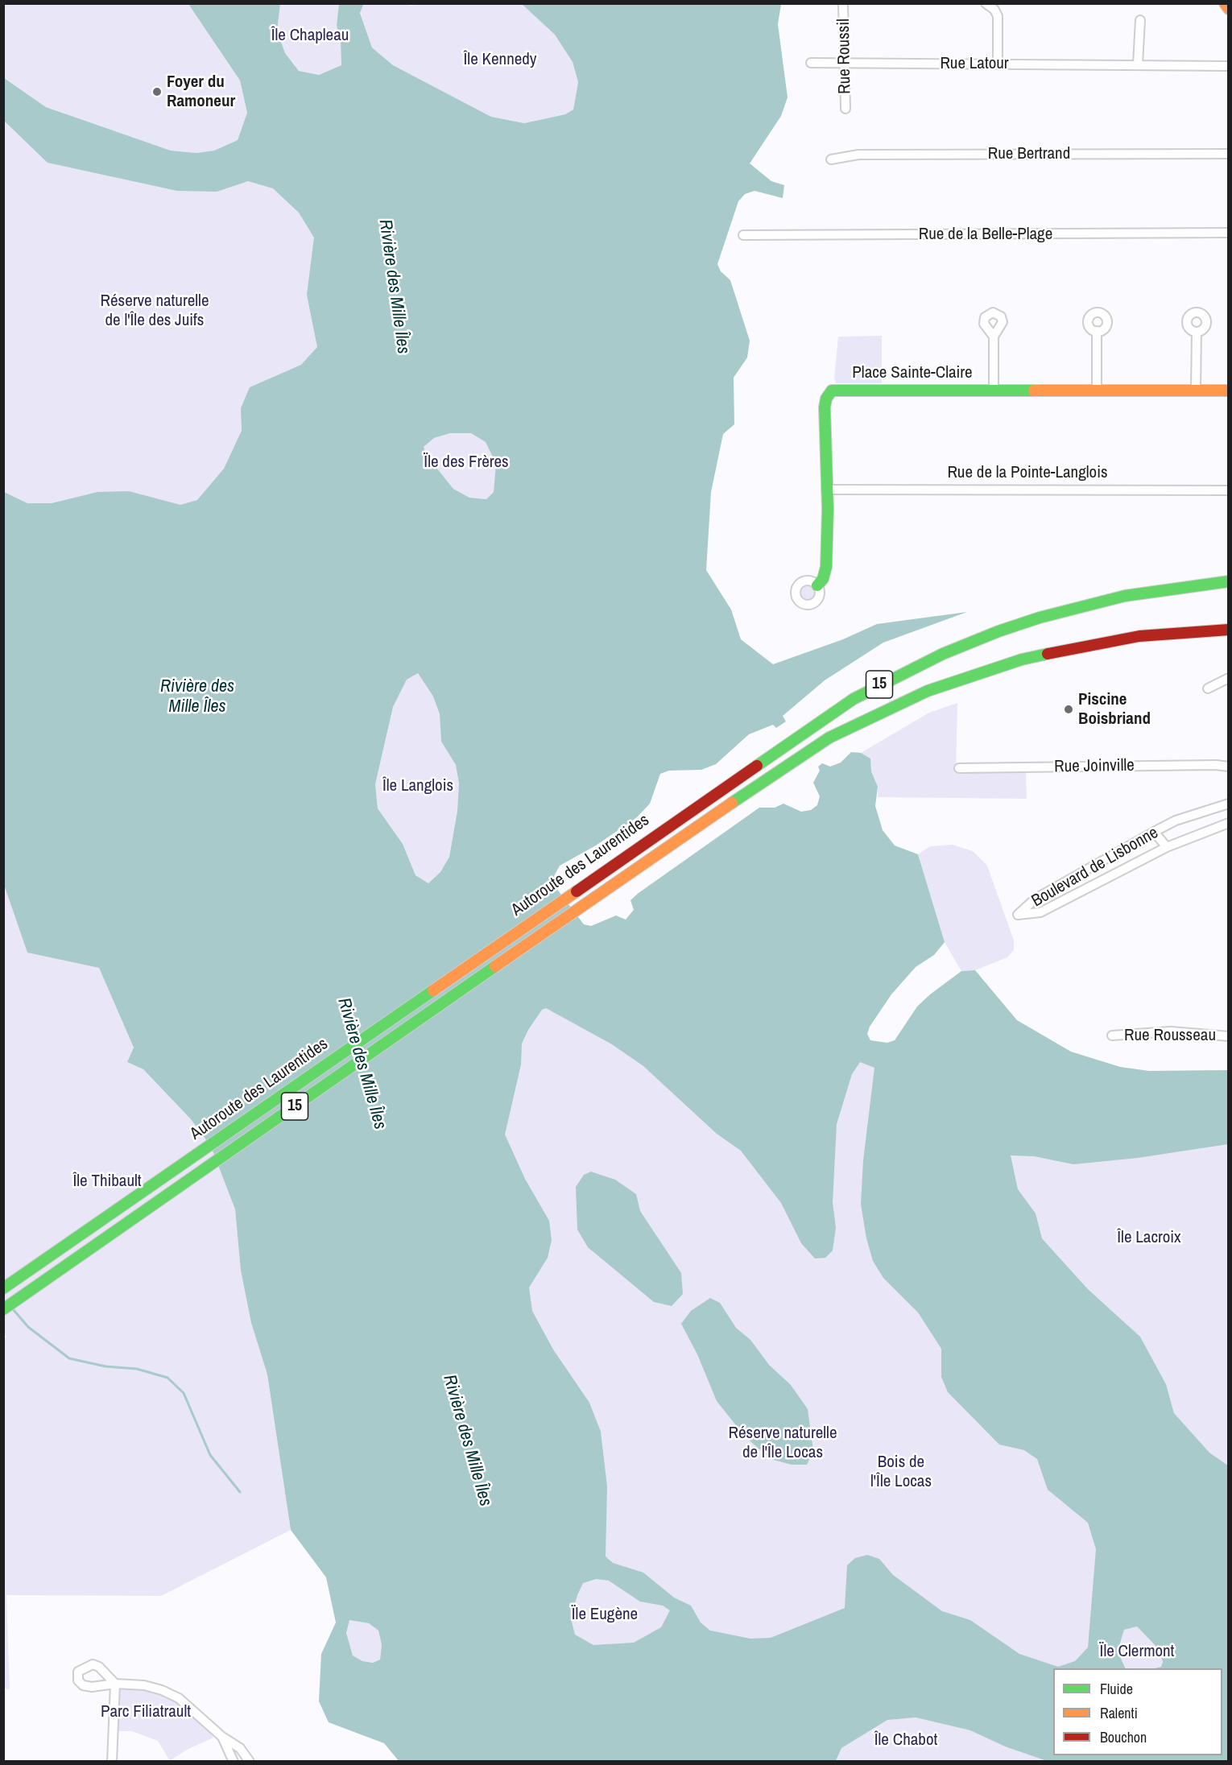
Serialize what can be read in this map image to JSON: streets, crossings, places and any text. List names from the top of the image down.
{
  "streets": {
    "main road": ["Place Sainte-Claire", "15", "Autoroute des Laurentides"],
    "street": [
      "Rue Roussil",
      "Rue Latour",
      "Rue Bertrand",
      "Rue de la Belle-Plage",
      "Rue de la Pointe-Langlois",
      "Rue Joinville",
      "Boulevard de Lisbonne",
      "Rue Rousseau"
    ]
  },
  "crossings": [
    ["Rue Roussil", "Rue Latour"],
    ["Place Sainte-Claire", "Rue de la Pointe-Langlois"]
  ],
  "water": ["Rivière des Mille Îles"],
  "parks": [
    "Île Chapleau",
    "Île Kennedy",
    "Réserve naturelle de l'Île des Juifs",
    "Ïle des Frères",
    "Île Langlois",
    "Île Thibault",
    "Île Lacroix",
    "Réserve naturelle de l'Île Locas",
    "Bois de l'Île Locas",
    "Ïle Eugène",
    "Ïle Clermont",
    "Parc Filiatrault",
    "Île Chabot"
  ],
  "places": ["Foyer du Ramoneur", "Piscine Boisbriand"],
  "legend": ["Fluide", "Ralenti", "Bouchon"]
}
